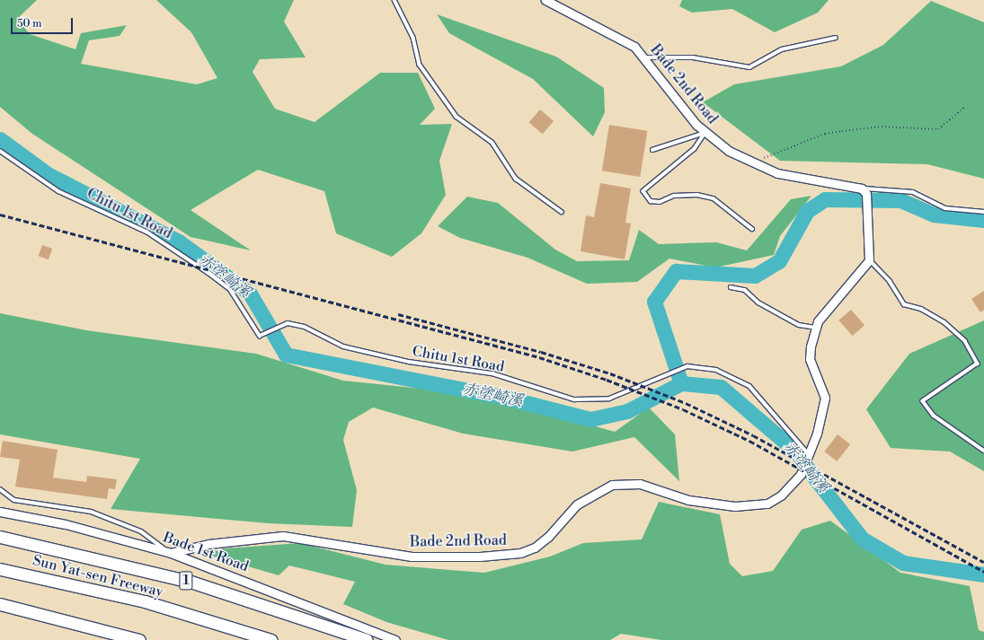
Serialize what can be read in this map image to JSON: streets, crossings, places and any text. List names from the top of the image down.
{
  "streets": {
    "highway": ["Sun Yat-sen Freeway", "1"],
    "street": ["Bade 2nd Road", "Bade 1st Road"],
    "lane": ["Chitu 1st Road"]
  },
  "crossings": [
    ["Bade 2nd Road", "Chitu 1st Road"],
    ["Bade 2nd Road", "Bade 1st Road"]
  ],
  "water": ["赤塗崎溪"],
  "scale_bar": "50 m"
}
